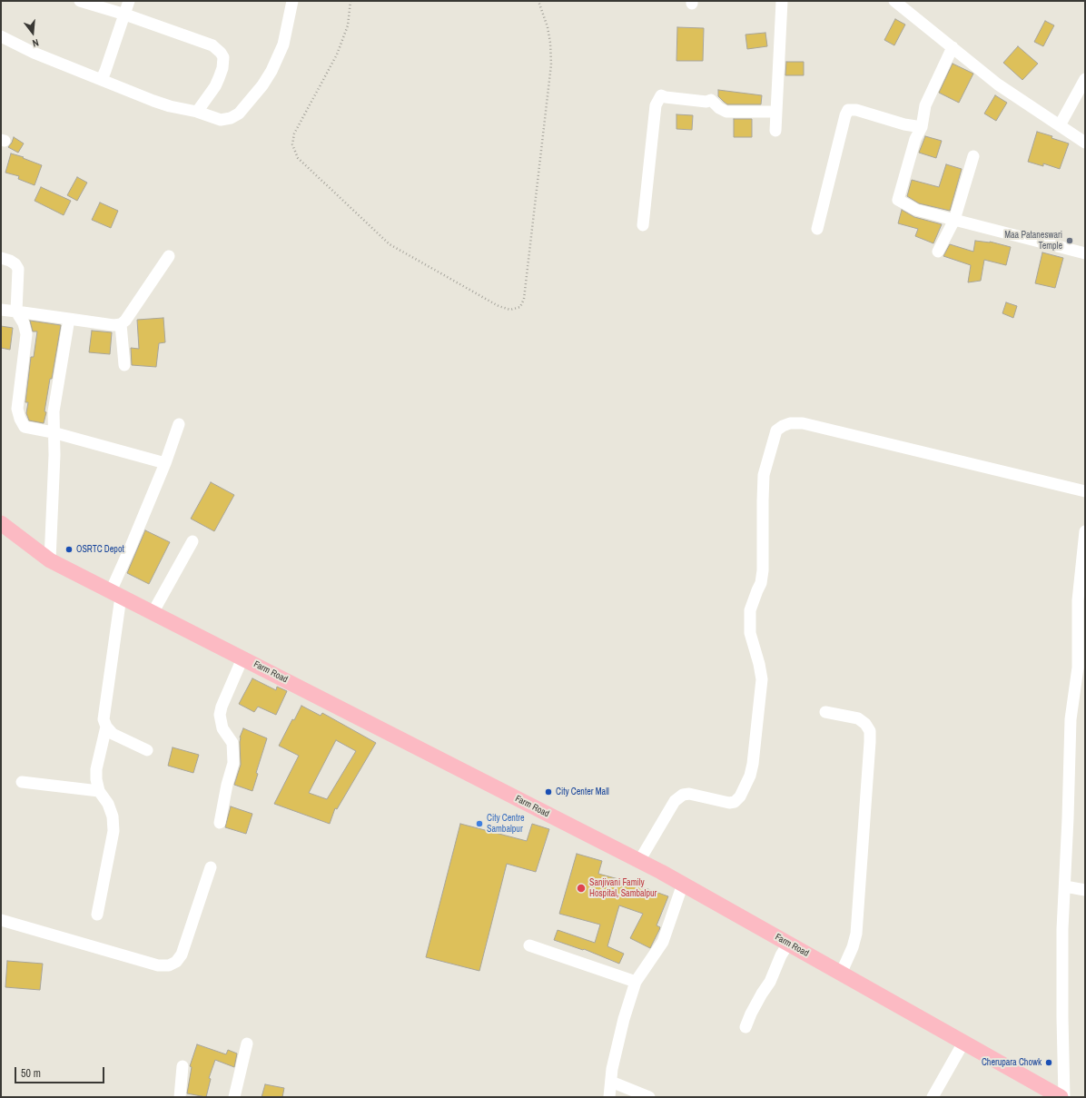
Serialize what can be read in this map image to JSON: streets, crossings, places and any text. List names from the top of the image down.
{
  "streets": {
    "main road": ["Farm Road"]
  },
  "places": [
    "Maa Pataneswari Temple",
    "OSRTC Depot",
    "City Center Mall",
    "City Centre Sambalpur",
    "Sanjivani Family Hospital, Sambalpur",
    "Cherupara Chowk"
  ],
  "scale_bar": "50 m",
  "north": "bottom"
}
